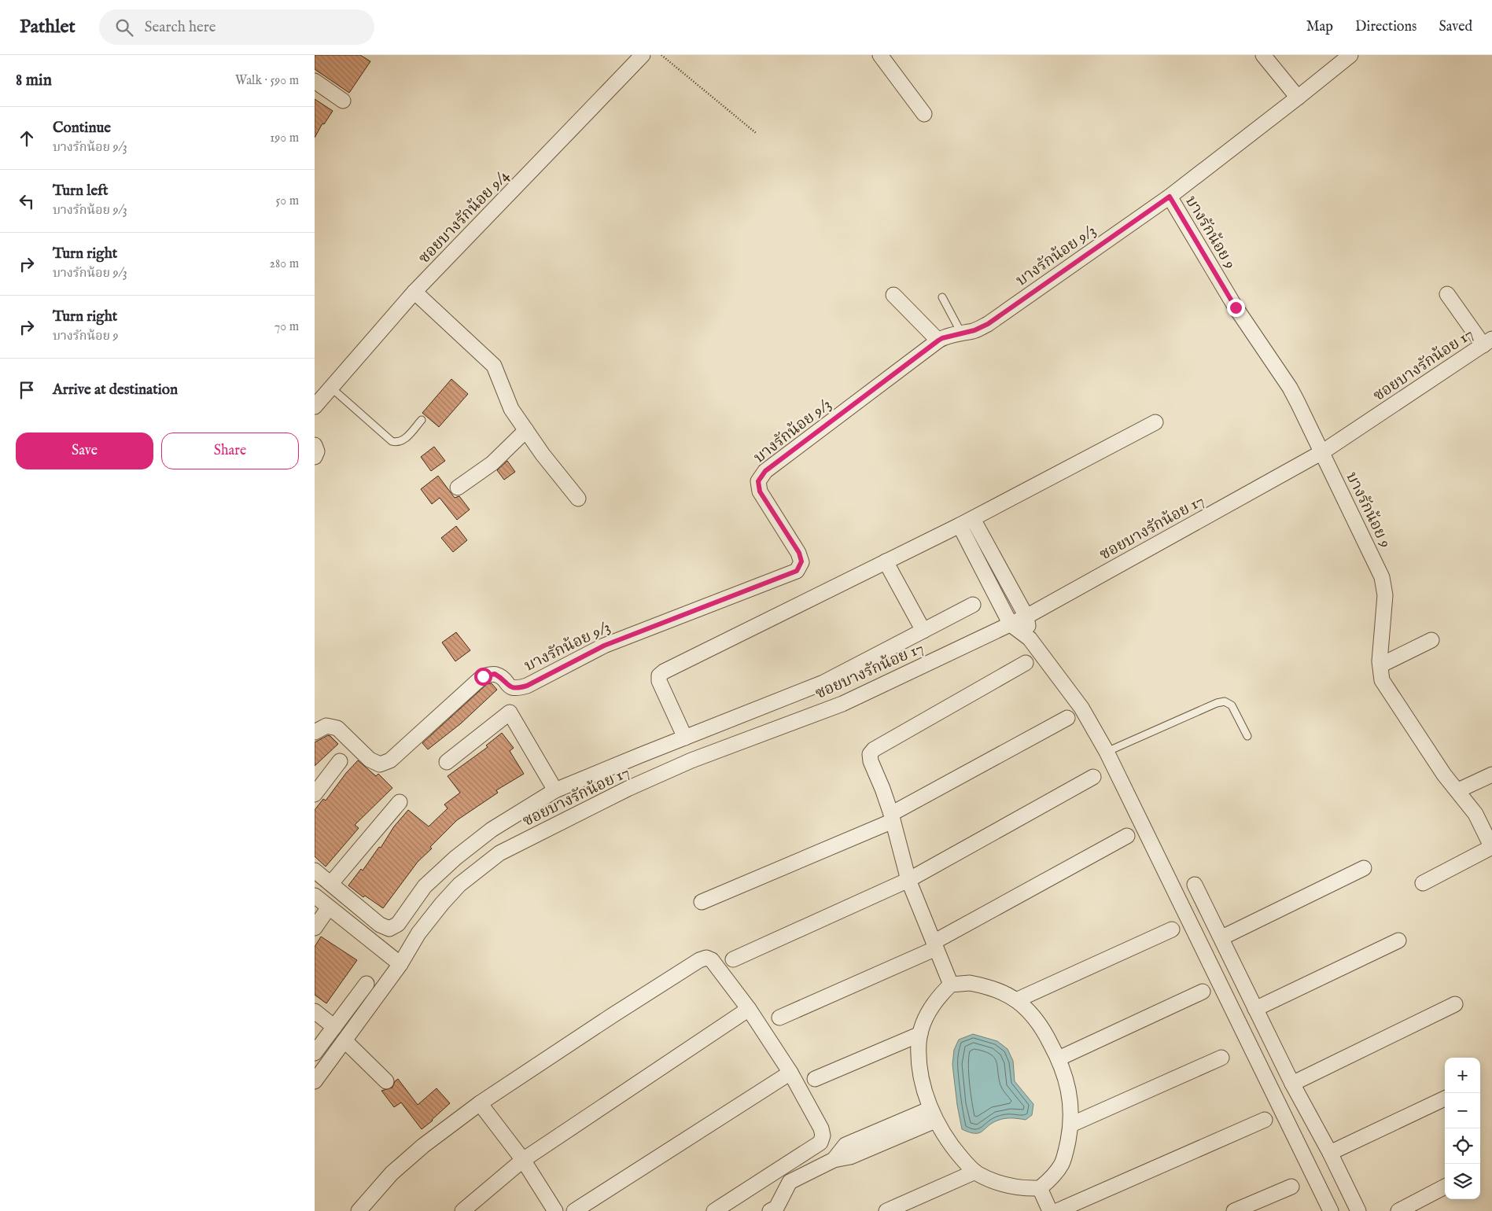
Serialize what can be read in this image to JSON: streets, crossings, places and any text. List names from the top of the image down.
{
  "streets": {
    "street": [
      "ซอยบางรักน้อย 9/4",
      "บางรักน้อย 9",
      "บางรักน้อย 9/3",
      "ซอยบางรักน้อย 17"
    ]
  },
  "crossings": [
    ["บางรักน้อย 9", "บางรักน้อย 9/3"],
    ["บางรักน้อย 9", "ซอยบางรักน้อย 17"]
  ],
  "page": {
    "header": "Pathlet",
    "search": "Search here",
    "nav": ["Map", "Directions", "Saved"],
    "heading": ["8 min", "Walk · 590 m"],
    "list": [
      ["Continue", "บางรักน้อย 9/3", "190 m"],
      ["Turn left", "บางรักน้อย 9/3", "50 m"],
      ["Turn right", "บางรักน้อย 9/3", "280 m"],
      ["Turn right", "บางรักน้อย 9", "70 m"],
      "Arrive at destination"
    ],
    "buttons": ["Save", "Share"],
    "map_buttons": ["+", "−"]
  }
}
